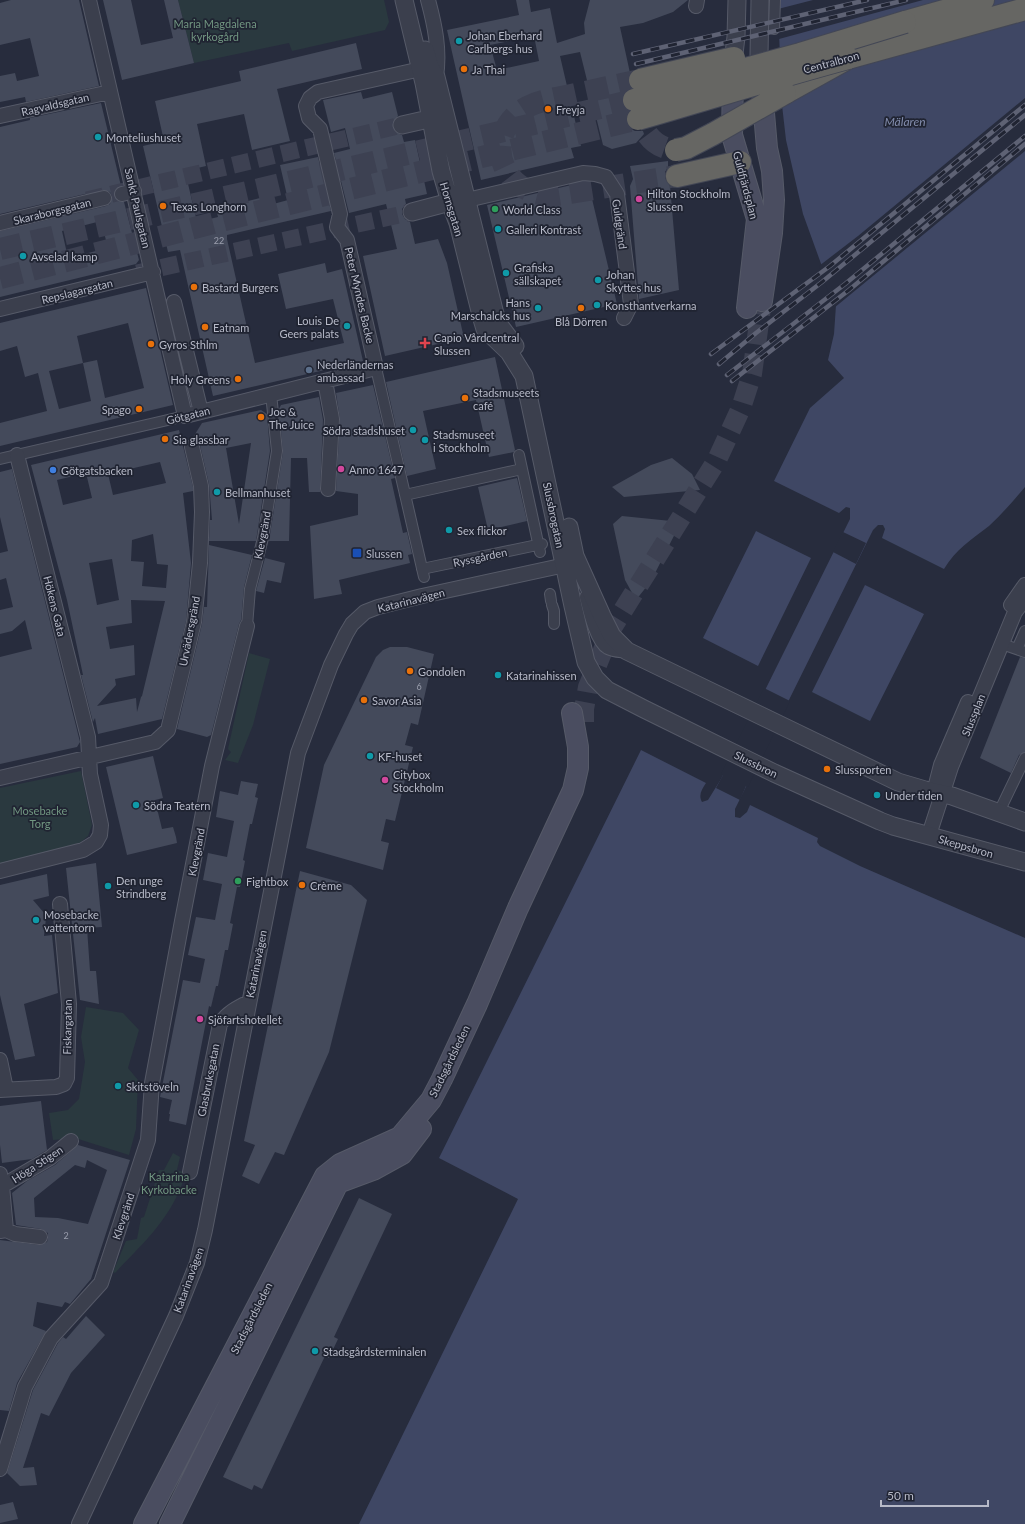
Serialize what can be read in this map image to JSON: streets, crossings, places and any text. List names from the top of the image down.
{
  "streets": {
    "highway": ["Centralbron"],
    "main road": ["Guldfjärdsplan", "Stadsgårdsleden"],
    "street": [
      "Ragvaldsgatan",
      "Sankt Paulsgatan",
      "Hornsgatan",
      "Skaraborgsgatan",
      "Guldgränd",
      "Repslagargatan",
      "Peter Myndes Backe",
      "Götgatan",
      "Slussbrogatan",
      "Klevgränd",
      "Ryssgården",
      "Katarinavägen",
      "Hökens Gata",
      "Urvädersgränd",
      "Slussplan",
      "Slussbron",
      "Skeppsbron",
      "Fiskargatan",
      "Glasbruksgatan",
      "Höga Stigen"
    ]
  },
  "crossings": [
    ["Ragvaldsgatan", "Sankt Paulsgatan"],
    ["Sankt Paulsgatan", "Repslagargatan"],
    ["Sankt Paulsgatan", "Götgatan"],
    ["Hornsgatan", "Guldgränd"],
    ["Hornsgatan", "Peter Myndes Backe"],
    ["Hornsgatan", "Slussbrogatan"],
    ["Peter Myndes Backe", "Götgatan"],
    ["Peter Myndes Backe", "Ryssgården"],
    ["Götgatan", "Klevgränd"],
    ["Götgatan", "Hökens Gata"],
    ["Slussbrogatan", "Katarinavägen"],
    ["Slussbrogatan", "Slussplan"],
    ["Slussbrogatan", "Slussbron"],
    ["Katarinavägen", "Glasbruksgatan"],
    ["Hökens Gata", "Urvädersgränd"],
    ["Slussplan", "Skeppsbron"],
    ["Slussbron", "Skeppsbron"]
  ],
  "water": ["Mälaren"],
  "parks": ["Maria Magdalena kyrkogård", "Mosebacke Torg", "Katarina Kyrkobacke"],
  "places": {
    "other": [
      "Johan Eberhard Carlbergs hus",
      "Ja Thai",
      "Freyja",
      "Monteliushuset",
      "Hilton Stockholm Slussen",
      "Texas Longhorn",
      "World Class",
      "Galleri Kontrast",
      "Avselad kamp",
      "Grafiska sällskapet",
      "Johan Skyttes hus",
      "Bastard Burgers",
      "Konsthantverkarna",
      "Hans Marschalcks hus",
      "Blå Dörren",
      "Louis De Geers palats",
      "Eatnam",
      "Gyros Sthlm",
      "Nederländernas ambassad",
      "Holy Greens",
      "Stadsmuseets café",
      "Spago",
      "Joe & The Juice",
      "Södra stadshuset",
      "Sia glassbar",
      "Stadsmuseet i Stockholm",
      "Anno 1647",
      "Götgatsbacken",
      "Bellmanhuset",
      "Sex flickor",
      "Gondolen",
      "Katarinahissen",
      "Savor Asia",
      "KF-huset",
      "Slussporten",
      "Citybox Stockholm",
      "Under tiden",
      "Södra Teatern",
      "Fightbox",
      "Crème",
      "Den unge Strindberg",
      "Mosebacke vattentorn",
      "Sjöfartshotellet",
      "Skitstöveln",
      "Stadsgårdsterminalen"
    ],
    "health": ["Capio Vårdcentral Slussen"],
    "transit": ["Slussen"]
  },
  "house_numbers": ["22", "6", "2"],
  "scale_bar": "50 m"
}
